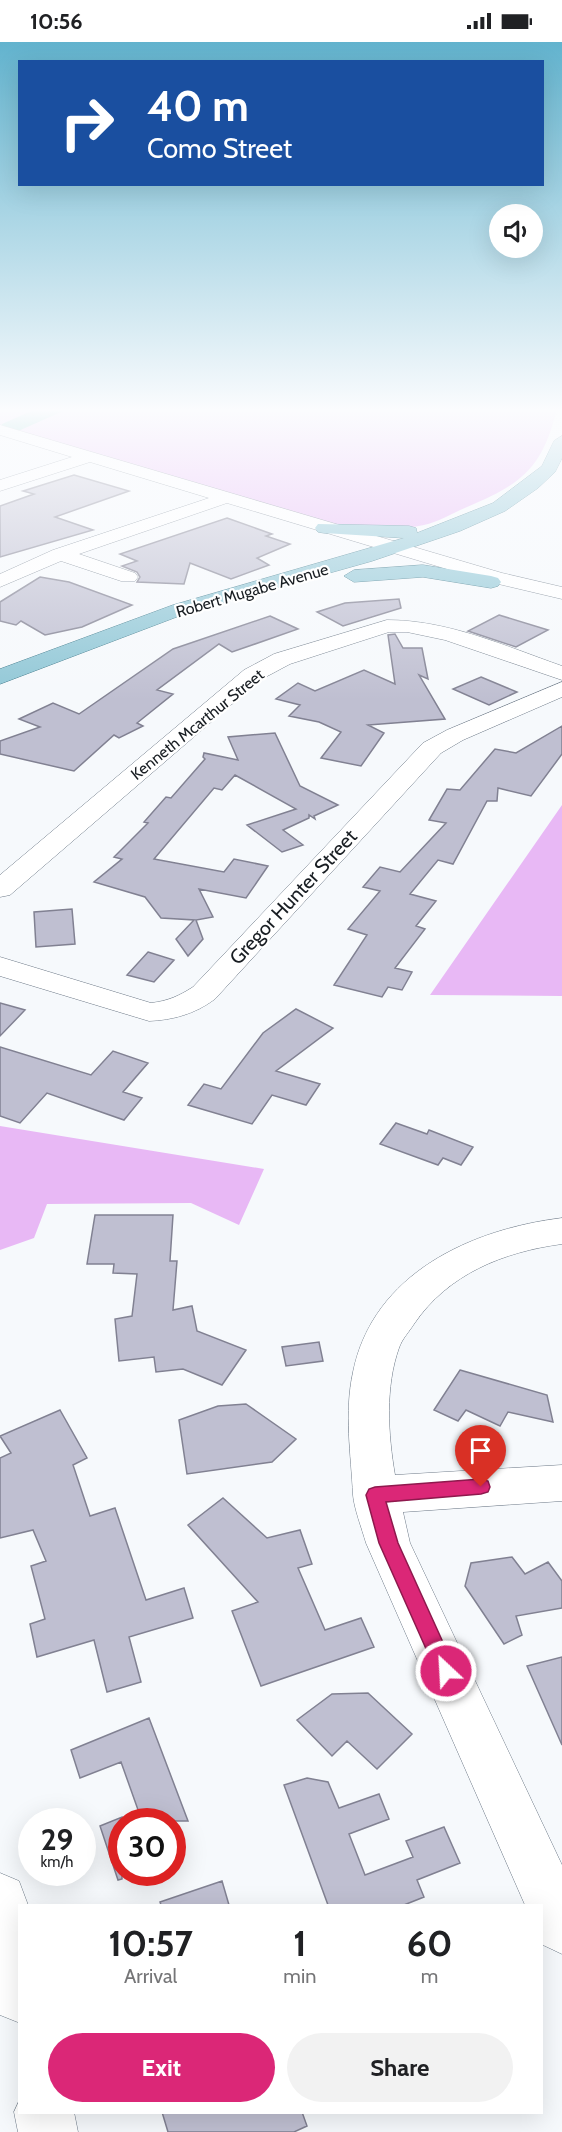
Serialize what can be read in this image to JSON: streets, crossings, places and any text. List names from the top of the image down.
{
  "streets": {
    "main road": ["Robert Mugabe Avenue"],
    "street": ["Kenneth Mcarthur Street", "Gregor Hunter Street"]
  },
  "page": {
    "status": "10:56",
    "turn": ["40 m", "Como Street"],
    "speed": "29 km/h",
    "limit": "30",
    "eta": [
      "10:57",
      "Arrival",
      "1",
      "min",
      "60",
      "m"
    ],
    "buttons": ["Exit", "Share"]
  }
}
